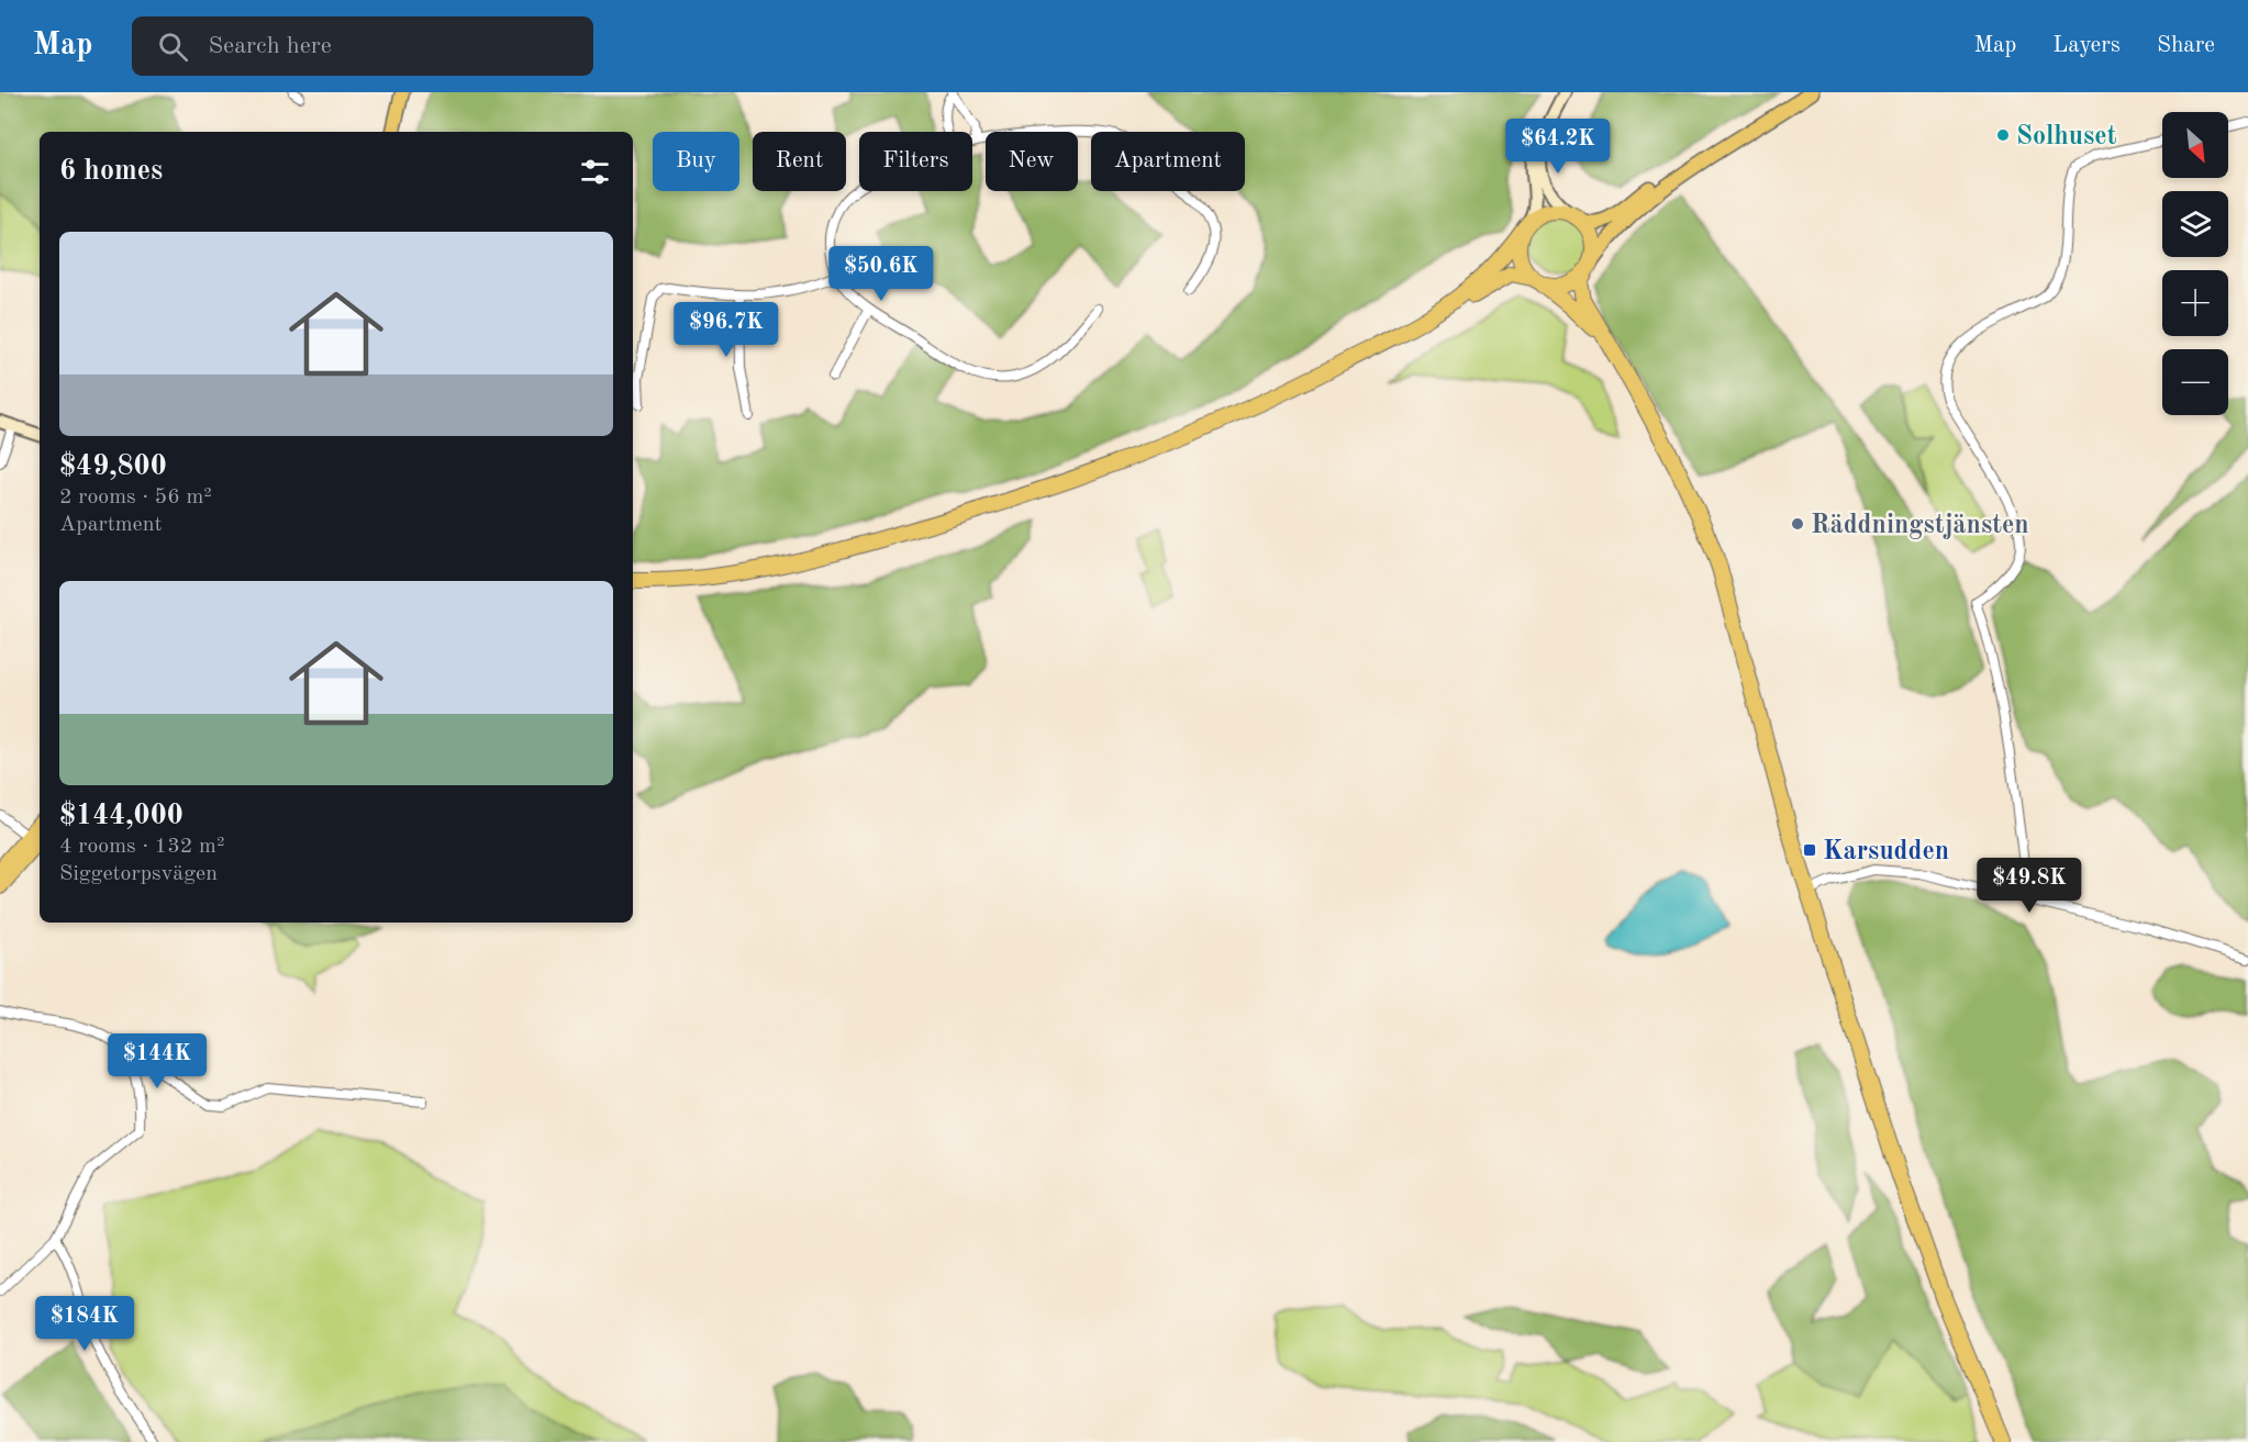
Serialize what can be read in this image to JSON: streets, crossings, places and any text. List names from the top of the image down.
{
  "places": {
    "other": ["Solhuset", "Räddningstjänsten"],
    "transit": ["Karsudden"]
  },
  "north": "bottom right",
  "page": {
    "header": "Map",
    "search": "Search here",
    "nav": ["Map", "Layers", "Share"],
    "map_buttons": ["+", "−"],
    "price": [
      "$64.2K",
      "$50.6K",
      "$96.7K",
      "$49.8K",
      "$144K",
      "$184K"
    ],
    "chip": [
      "Buy",
      "Rent",
      "Filters",
      "New",
      "Apartment"
    ],
    "heading": "6 homes",
    "list": [
      {
        "name": "$49,800",
        "note": "2 rooms · 56 m² · Apartment"
      },
      {
        "name": "$144,000",
        "note": "4 rooms · 132 m² · Siggetorpsvägen"
      }
    ]
  }
}
